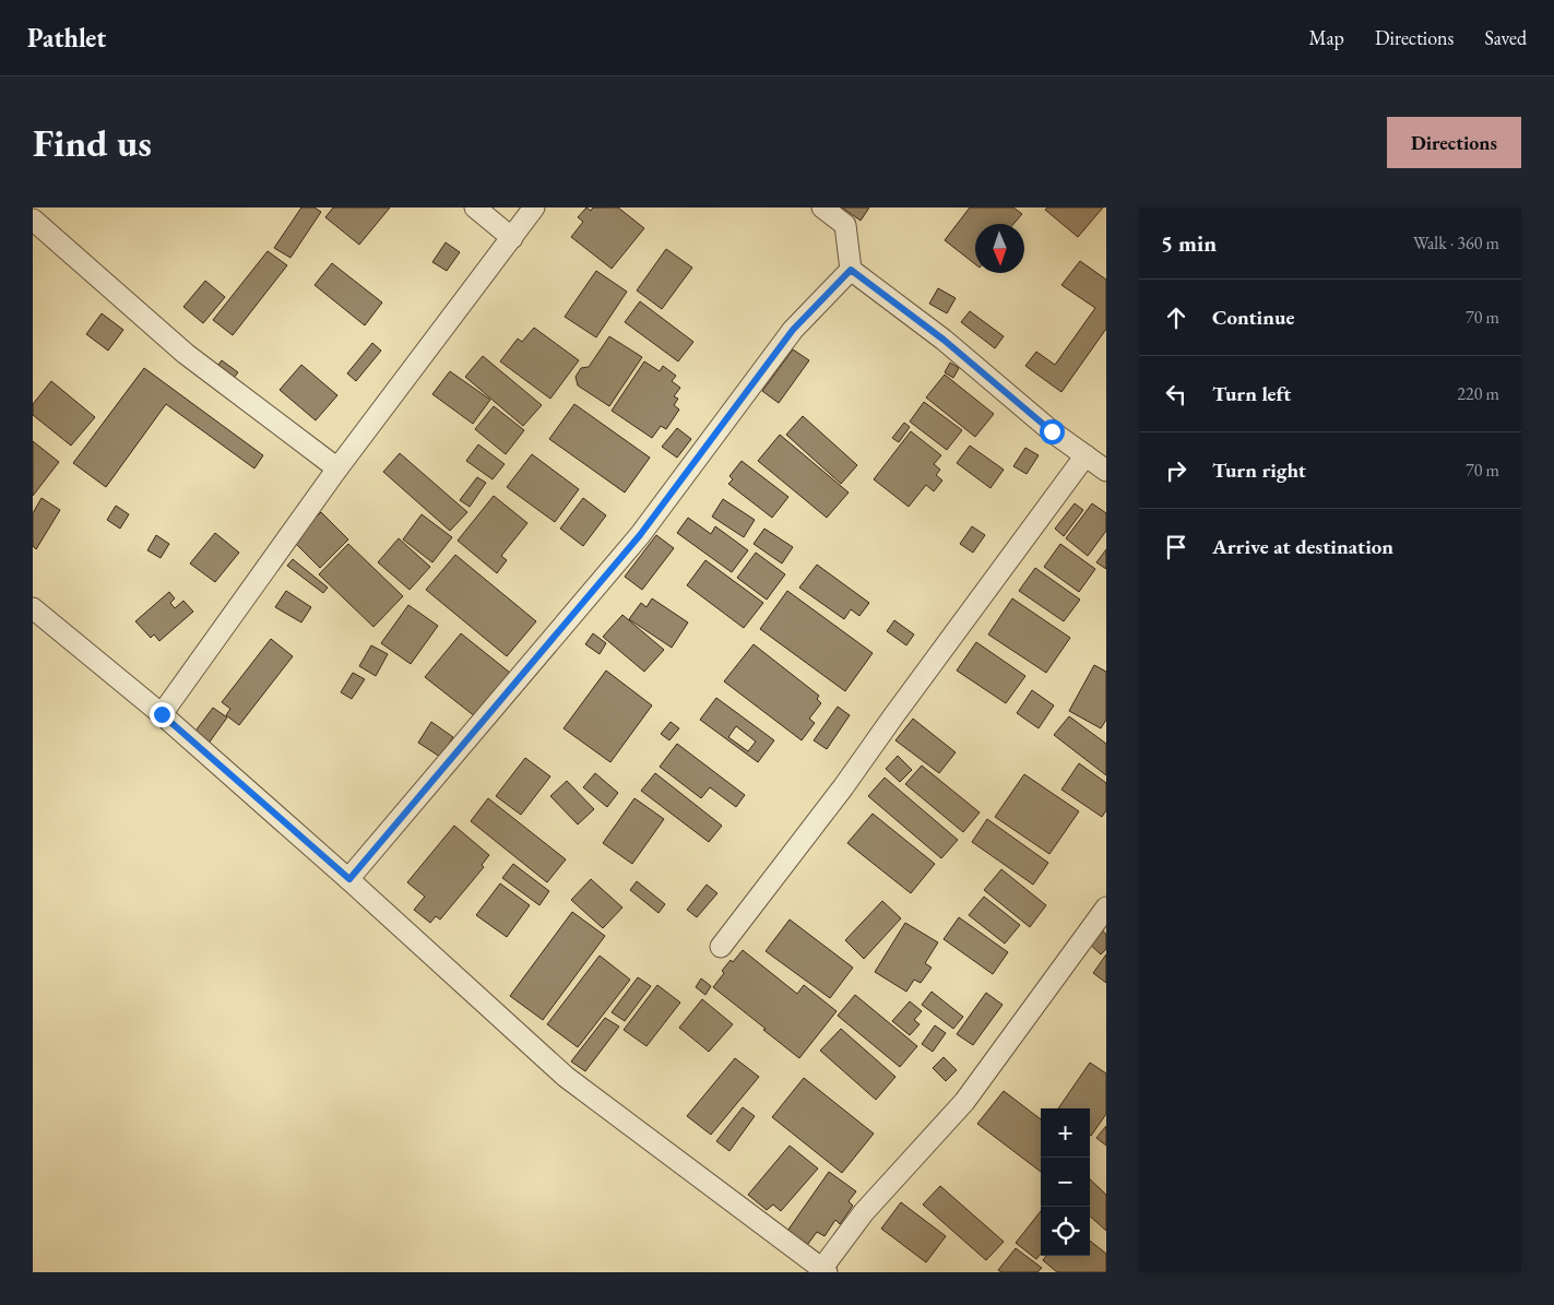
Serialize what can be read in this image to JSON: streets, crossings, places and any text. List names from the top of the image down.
{
  "north": "bottom",
  "page": {
    "header": "Pathlet",
    "nav": ["Map", "Directions", "Saved"],
    "buttons": "Directions",
    "title": "Find us",
    "heading": ["5 min", "Walk · 360 m"],
    "list": [
      ["Continue", "70 m"],
      ["Turn left", "220 m"],
      ["Turn right", "70 m"],
      "Arrive at destination"
    ],
    "map_buttons": ["+", "−"]
  }
}
